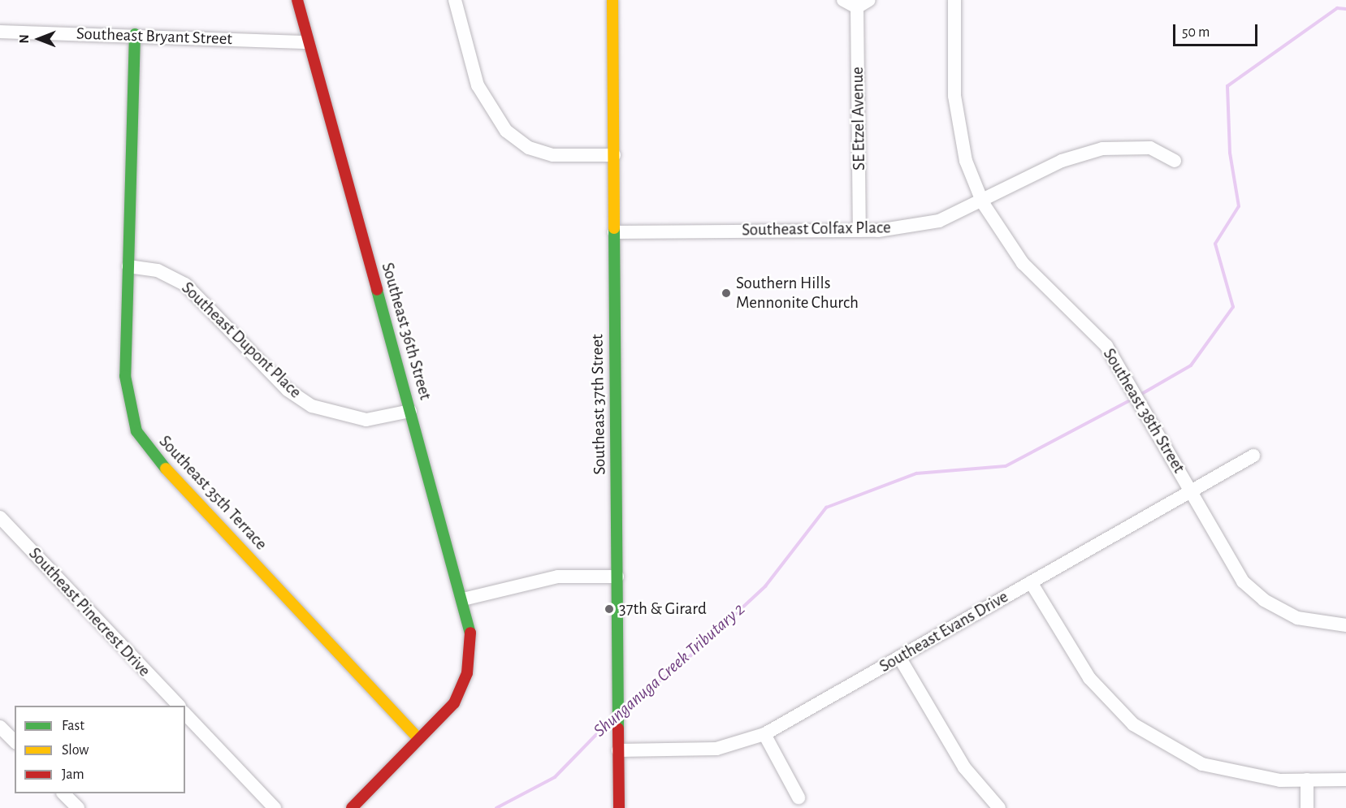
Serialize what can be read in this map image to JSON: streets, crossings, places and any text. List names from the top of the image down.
{
  "streets": {
    "street": [
      "Southeast Bryant Street",
      "SE Etzel Avenue",
      "Southeast Colfax Place",
      "Southeast 36th Street",
      "Southeast Dupont Place",
      "Southeast 37th Street",
      "Southeast 38th Street",
      "Southeast 35th Terrace",
      "Southeast Pinecrest Drive",
      "Southeast Evans Drive"
    ]
  },
  "crossings": [
    ["Southeast Bryant Street", "Southeast 36th Street"],
    ["Southeast Bryant Street", "Southeast 35th Terrace"],
    ["SE Etzel Avenue", "Southeast Colfax Place"],
    ["Southeast Colfax Place", "Southeast 37th Street"],
    ["Southeast Colfax Place", "Southeast 38th Street"],
    ["Southeast 36th Street", "Southeast Dupont Place"],
    ["Southeast 36th Street", "Southeast 35th Terrace"],
    ["Southeast Dupont Place", "Southeast 35th Terrace"],
    ["Southeast 37th Street", "Southeast Evans Drive"],
    ["Southeast 38th Street", "Southeast Evans Drive"]
  ],
  "water": ["Shunganuga Creek Tributary 2"],
  "places": ["Southern Hills Mennonite Church", "37th & Girard"],
  "legend": ["Fast", "Slow", "Jam"],
  "scale_bar": "50 m",
  "north": "left"
}
